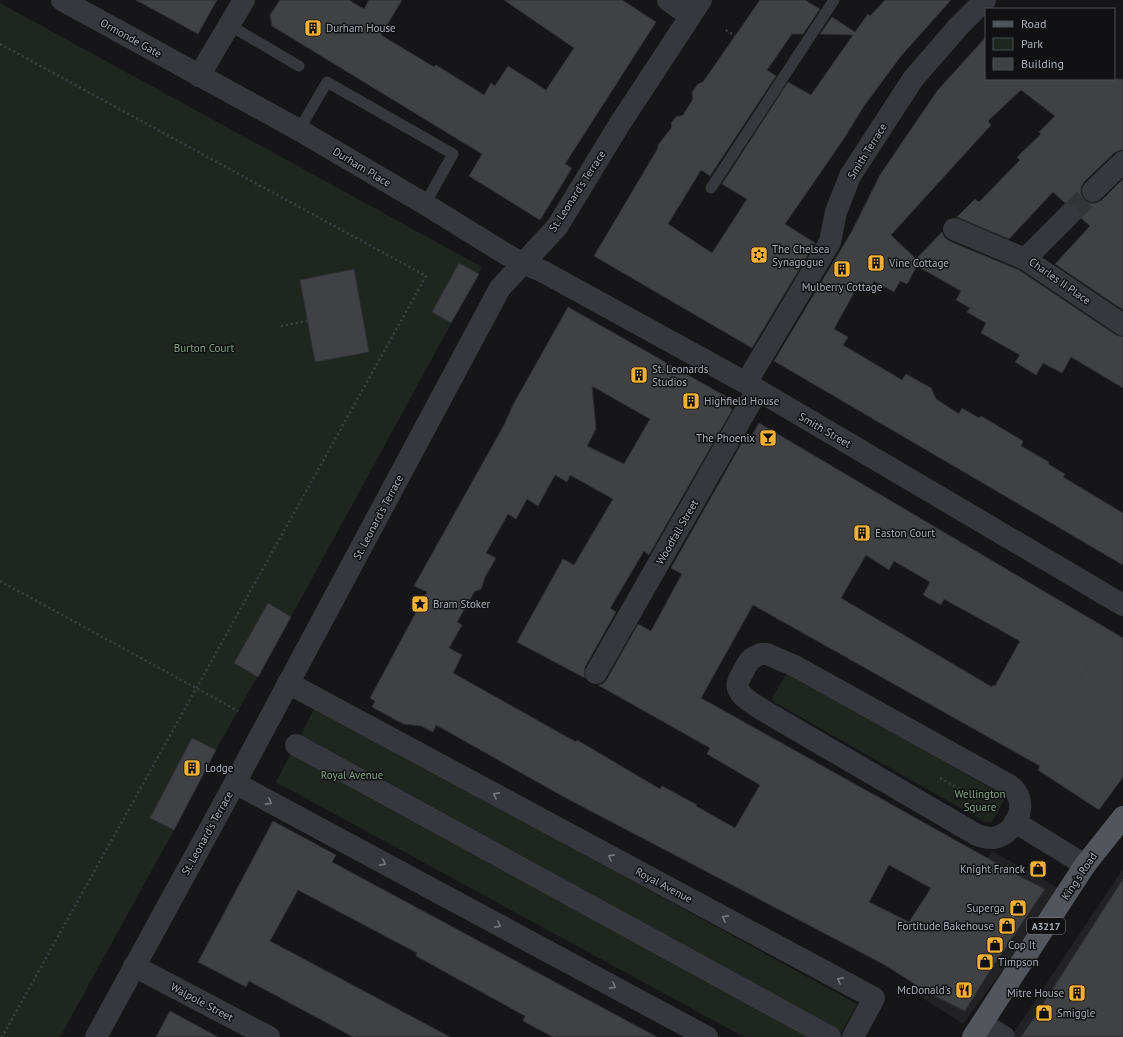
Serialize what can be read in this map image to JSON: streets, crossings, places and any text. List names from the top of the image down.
{
  "streets": {
    "main road": ["King's Road", "A3217"],
    "street": [
      "Ormonde Gate",
      "Smith Terrace",
      "Durham Place",
      "St. Leonard's Terrace",
      "Charles II Place",
      "Smith Street",
      "Woodfall Street",
      "Royal Avenue",
      "Walpole Street"
    ]
  },
  "crossings": [
    ["Ormonde Gate", "Durham Place"],
    ["Smith Terrace", "Smith Street"],
    ["Smith Terrace", "Woodfall Street"],
    ["Durham Place", "St. Leonard's Terrace"],
    ["Durham Place", "Smith Street"],
    ["St. Leonard's Terrace", "Smith Street"],
    ["St. Leonard's Terrace", "Royal Avenue"],
    ["St. Leonard's Terrace", "Walpole Street"],
    ["Smith Street", "Woodfall Street"]
  ],
  "parks": ["Burton Court", "Royal Avenue", "Wellington Square"],
  "places": {
    "building": [
      "Durham House",
      "Vine Cottage",
      "Mulberry Cottage",
      "St. Leonards Studios",
      "Highfield House",
      "Easton Court",
      "Lodge",
      "Mitre House"
    ],
    "synagogue": ["The Chelsea Synagogue"],
    "bar": ["The Phoenix"],
    "place": ["Bram Stoker"],
    "shop": [
      "Knight Franck",
      "Superga",
      "Fortitude Bakehouse",
      "Cop It",
      "Timpson",
      "Smiggle"
    ],
    "restaurant": ["McDonald's"]
  },
  "legend": ["Road", "Park", "Building"]
}
